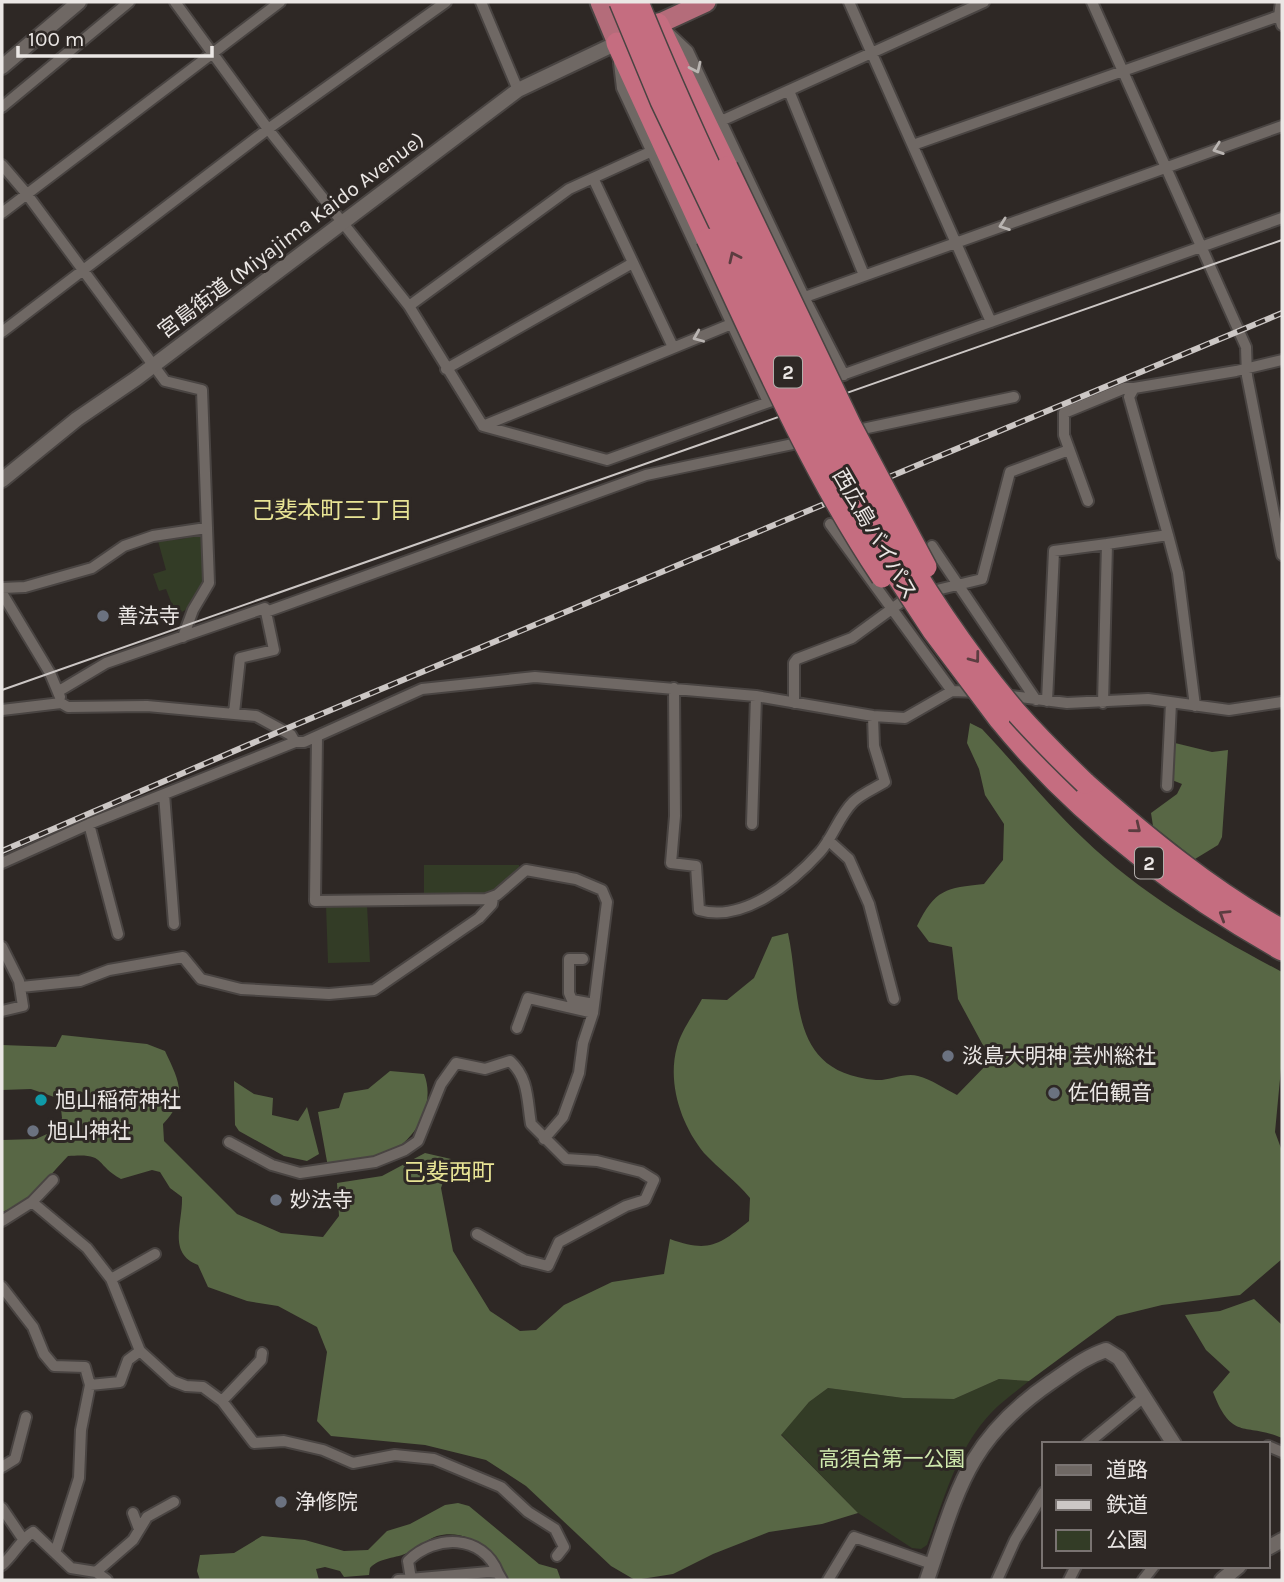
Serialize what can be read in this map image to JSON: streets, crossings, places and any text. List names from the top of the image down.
{
  "streets": {
    "highway": ["2", "西広島バイパス"],
    "street": ["宮島街道 (Miyajima Kaido Avenue)"]
  },
  "districts": ["己斐本町三丁目", "己斐西町"],
  "parks": ["高須台第一公園"],
  "places": [
    "善法寺",
    "淡島大明神 芸州総社",
    "佐伯観音",
    "旭山稲荷神社",
    "旭山神社",
    "妙法寺",
    "浄修院"
  ],
  "legend": ["道路", "鉄道", "公園"],
  "scale_bar": "100 m"
}
